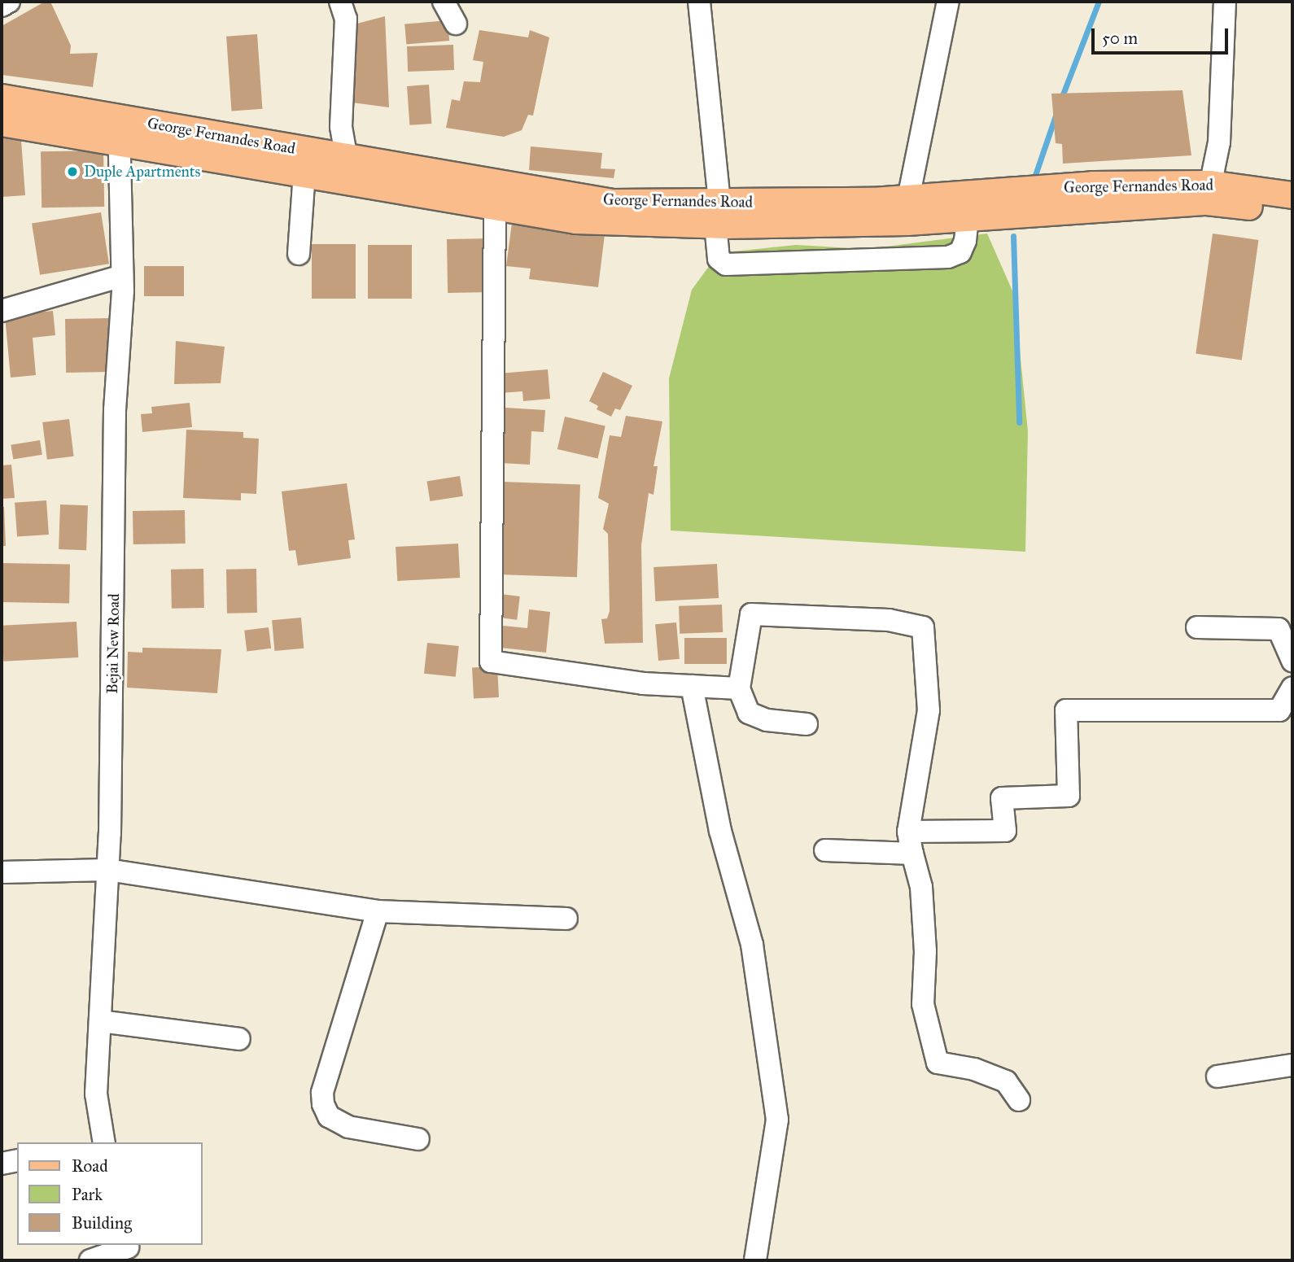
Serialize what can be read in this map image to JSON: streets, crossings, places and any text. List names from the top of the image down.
{
  "streets": {
    "main road": ["George Fernandes Road"],
    "street": ["Bejai New Road"]
  },
  "crossings": [
    ["George Fernandes Road", "Bejai New Road"]
  ],
  "places": ["Duple Apartments"],
  "legend": ["Road", "Park", "Building"],
  "scale_bar": "50 m"
}
